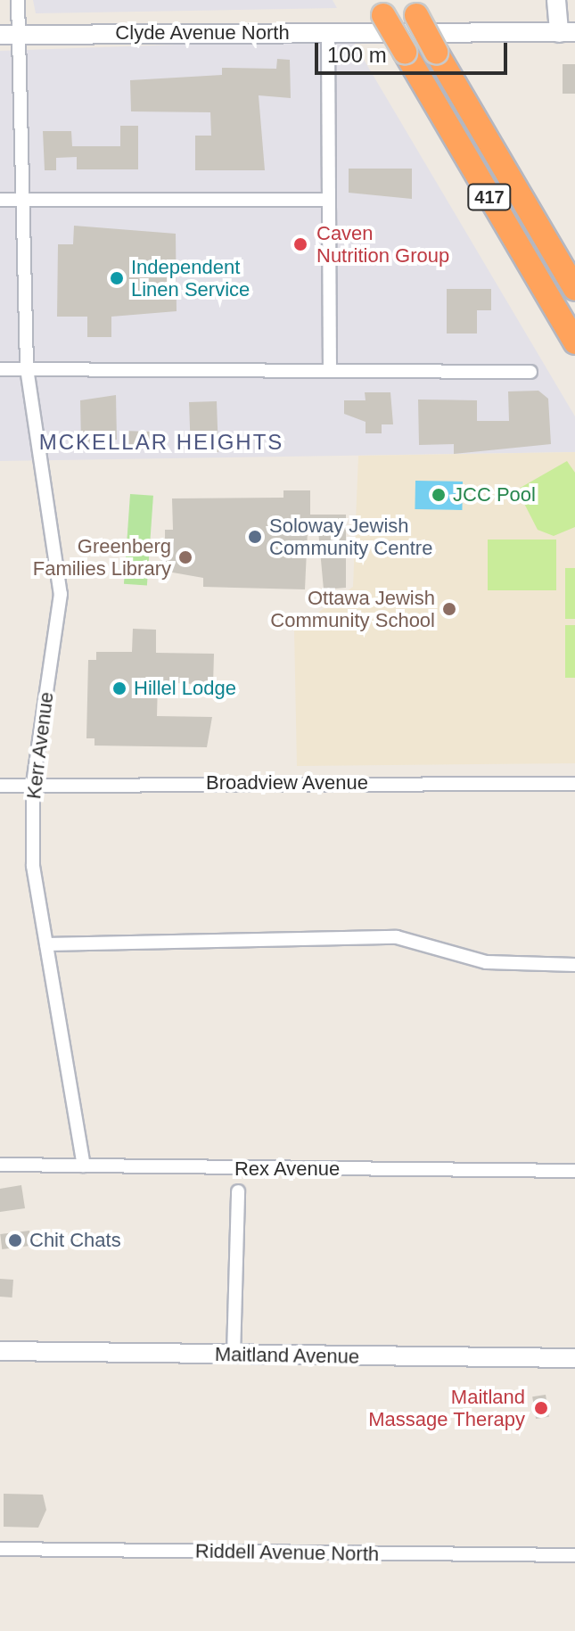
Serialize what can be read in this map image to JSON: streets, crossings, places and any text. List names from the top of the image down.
{
  "streets": {
    "highway": ["417"],
    "street": [
      "Clyde Avenue North",
      "Kerr Avenue",
      "Broadview Avenue",
      "Rex Avenue",
      "Maitland Avenue",
      "Riddell Avenue North"
    ]
  },
  "crossings": [
    ["Clyde Avenue North", "Kerr Avenue"],
    ["Kerr Avenue", "Broadview Avenue"],
    ["Kerr Avenue", "Rex Avenue"]
  ],
  "districts": ["MCKELLAR HEIGHTS"],
  "places": [
    "Caven Nutrition Group",
    "Independent Linen Service",
    "JCC Pool",
    "Soloway Jewish Community Centre",
    "Greenberg Families Library",
    "Ottawa Jewish Community School",
    "Hillel Lodge",
    "Chit Chats",
    "Maitland Massage Therapy"
  ],
  "scale_bar": "100 m"
}
